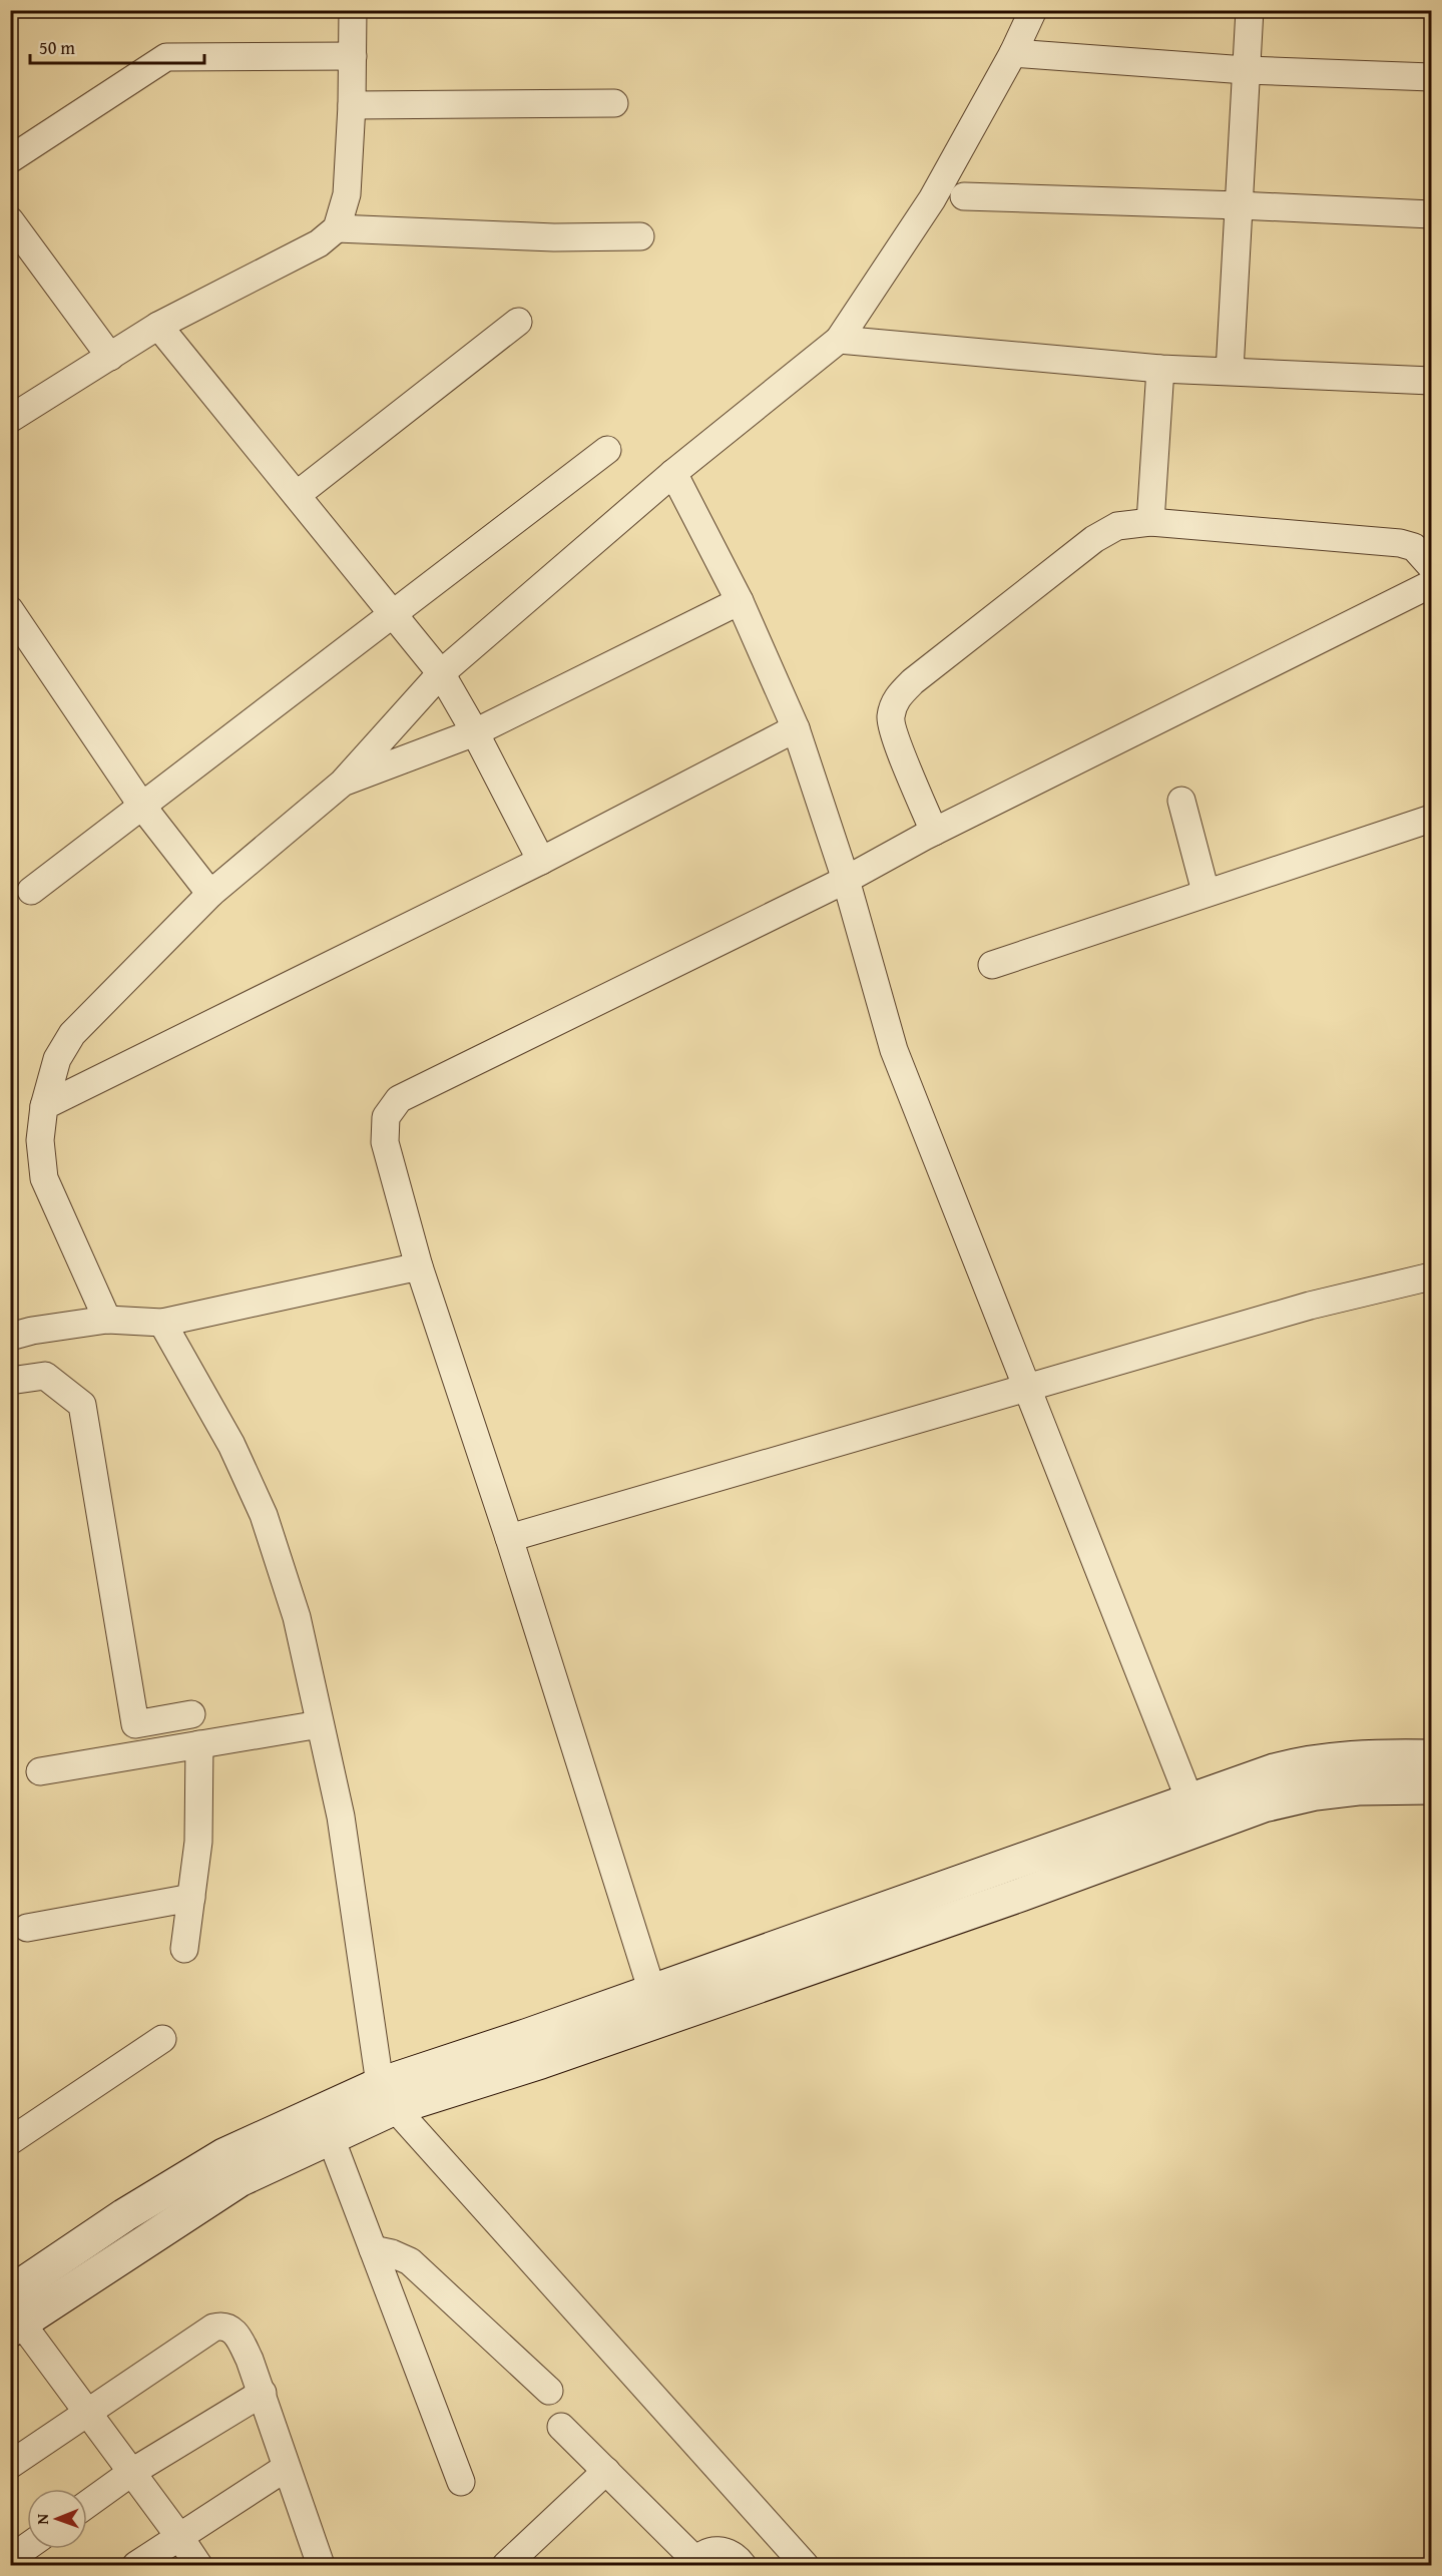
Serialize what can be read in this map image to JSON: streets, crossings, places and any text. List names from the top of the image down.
{
  "scale_bar": "50 m",
  "north": "left"
}
